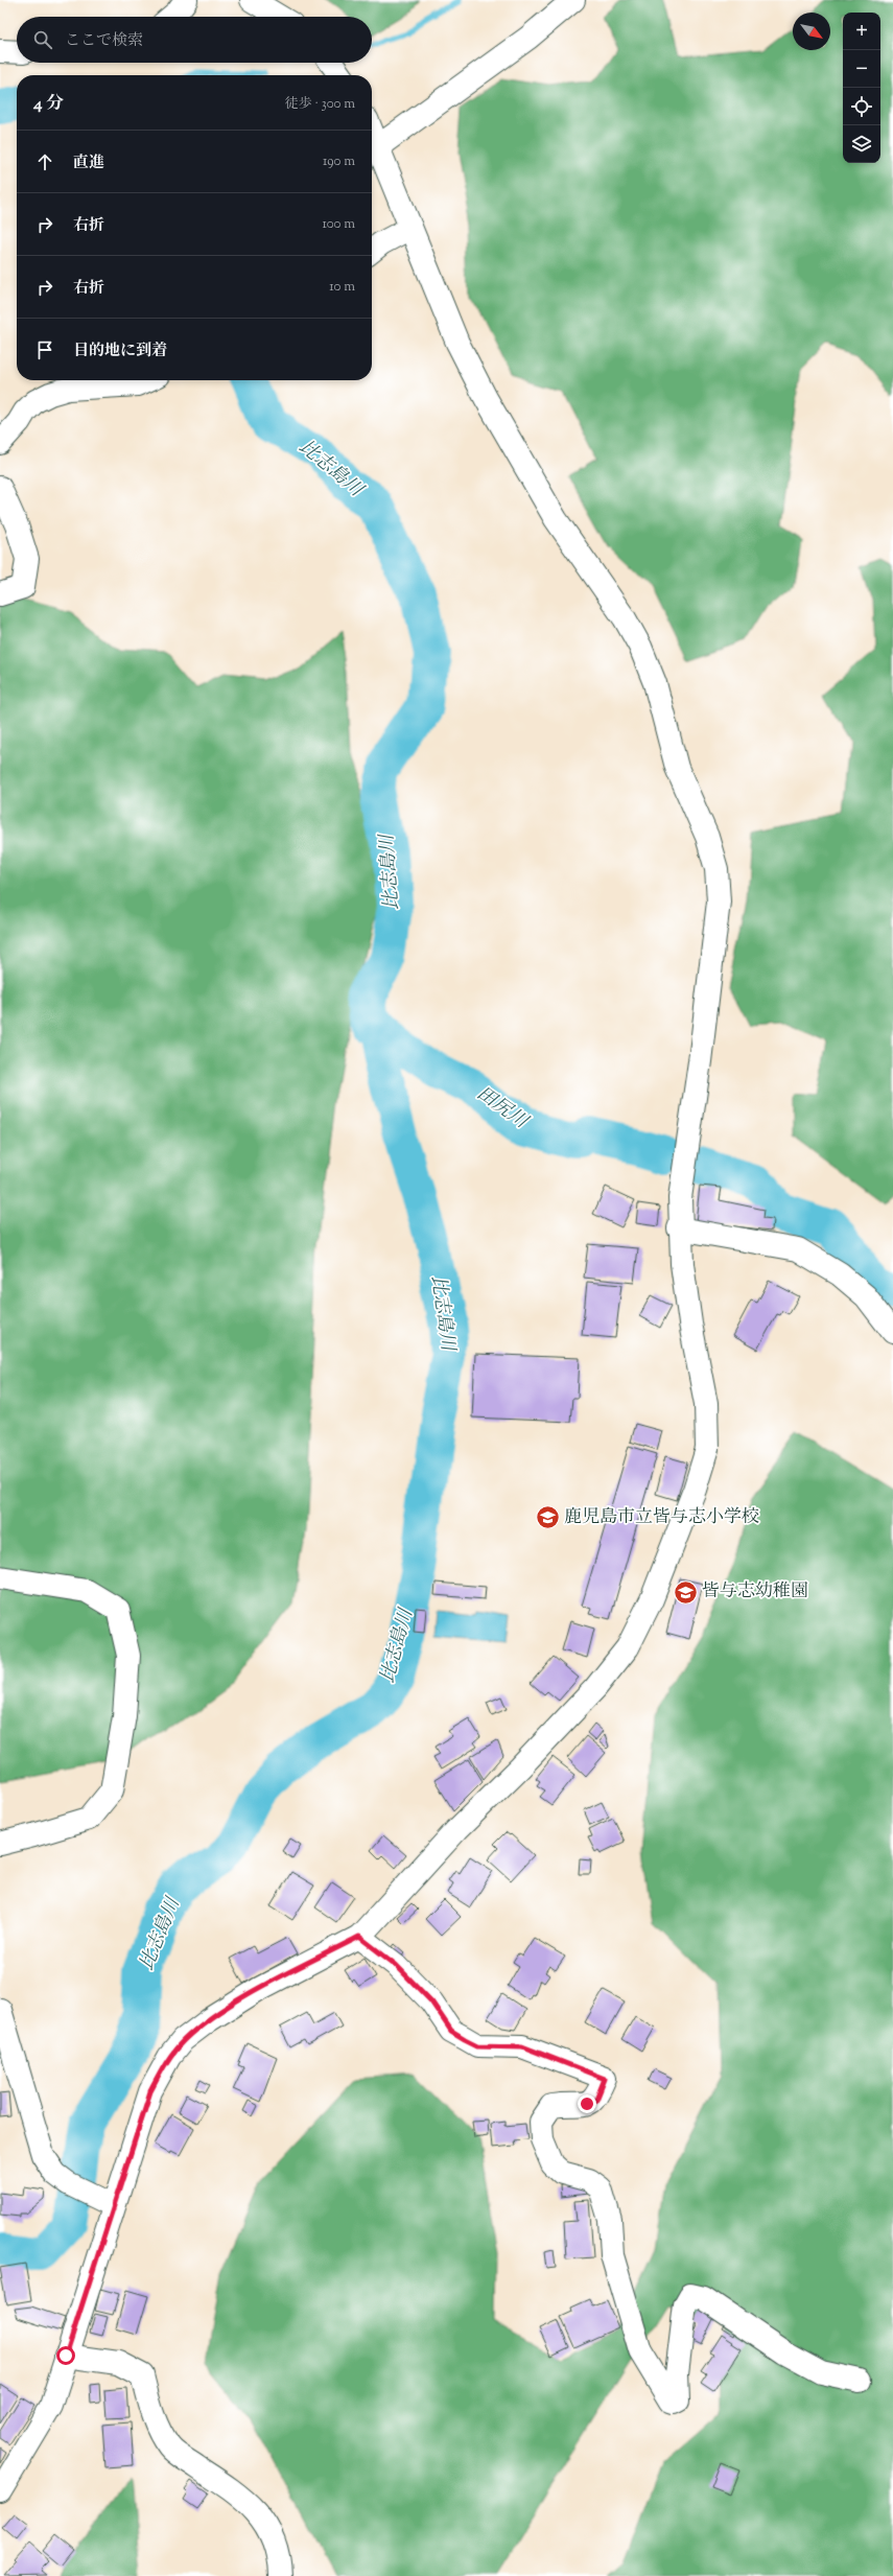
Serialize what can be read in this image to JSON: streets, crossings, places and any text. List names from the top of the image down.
{
  "water": ["比志島川", "田尻川"],
  "places": {
    "school or university": ["鹿児島市立皆与志小学校", "皆与志幼稚園"]
  },
  "north": "bottom right",
  "page": {
    "map_buttons": ["+", "−"],
    "search": "ここで検索",
    "heading": ["4 分", "徒歩 · 300 m"],
    "list": [
      ["直進", "190 m"],
      ["右折", "100 m"],
      ["右折", "10 m"],
      "目的地に到着"
    ]
  }
}
